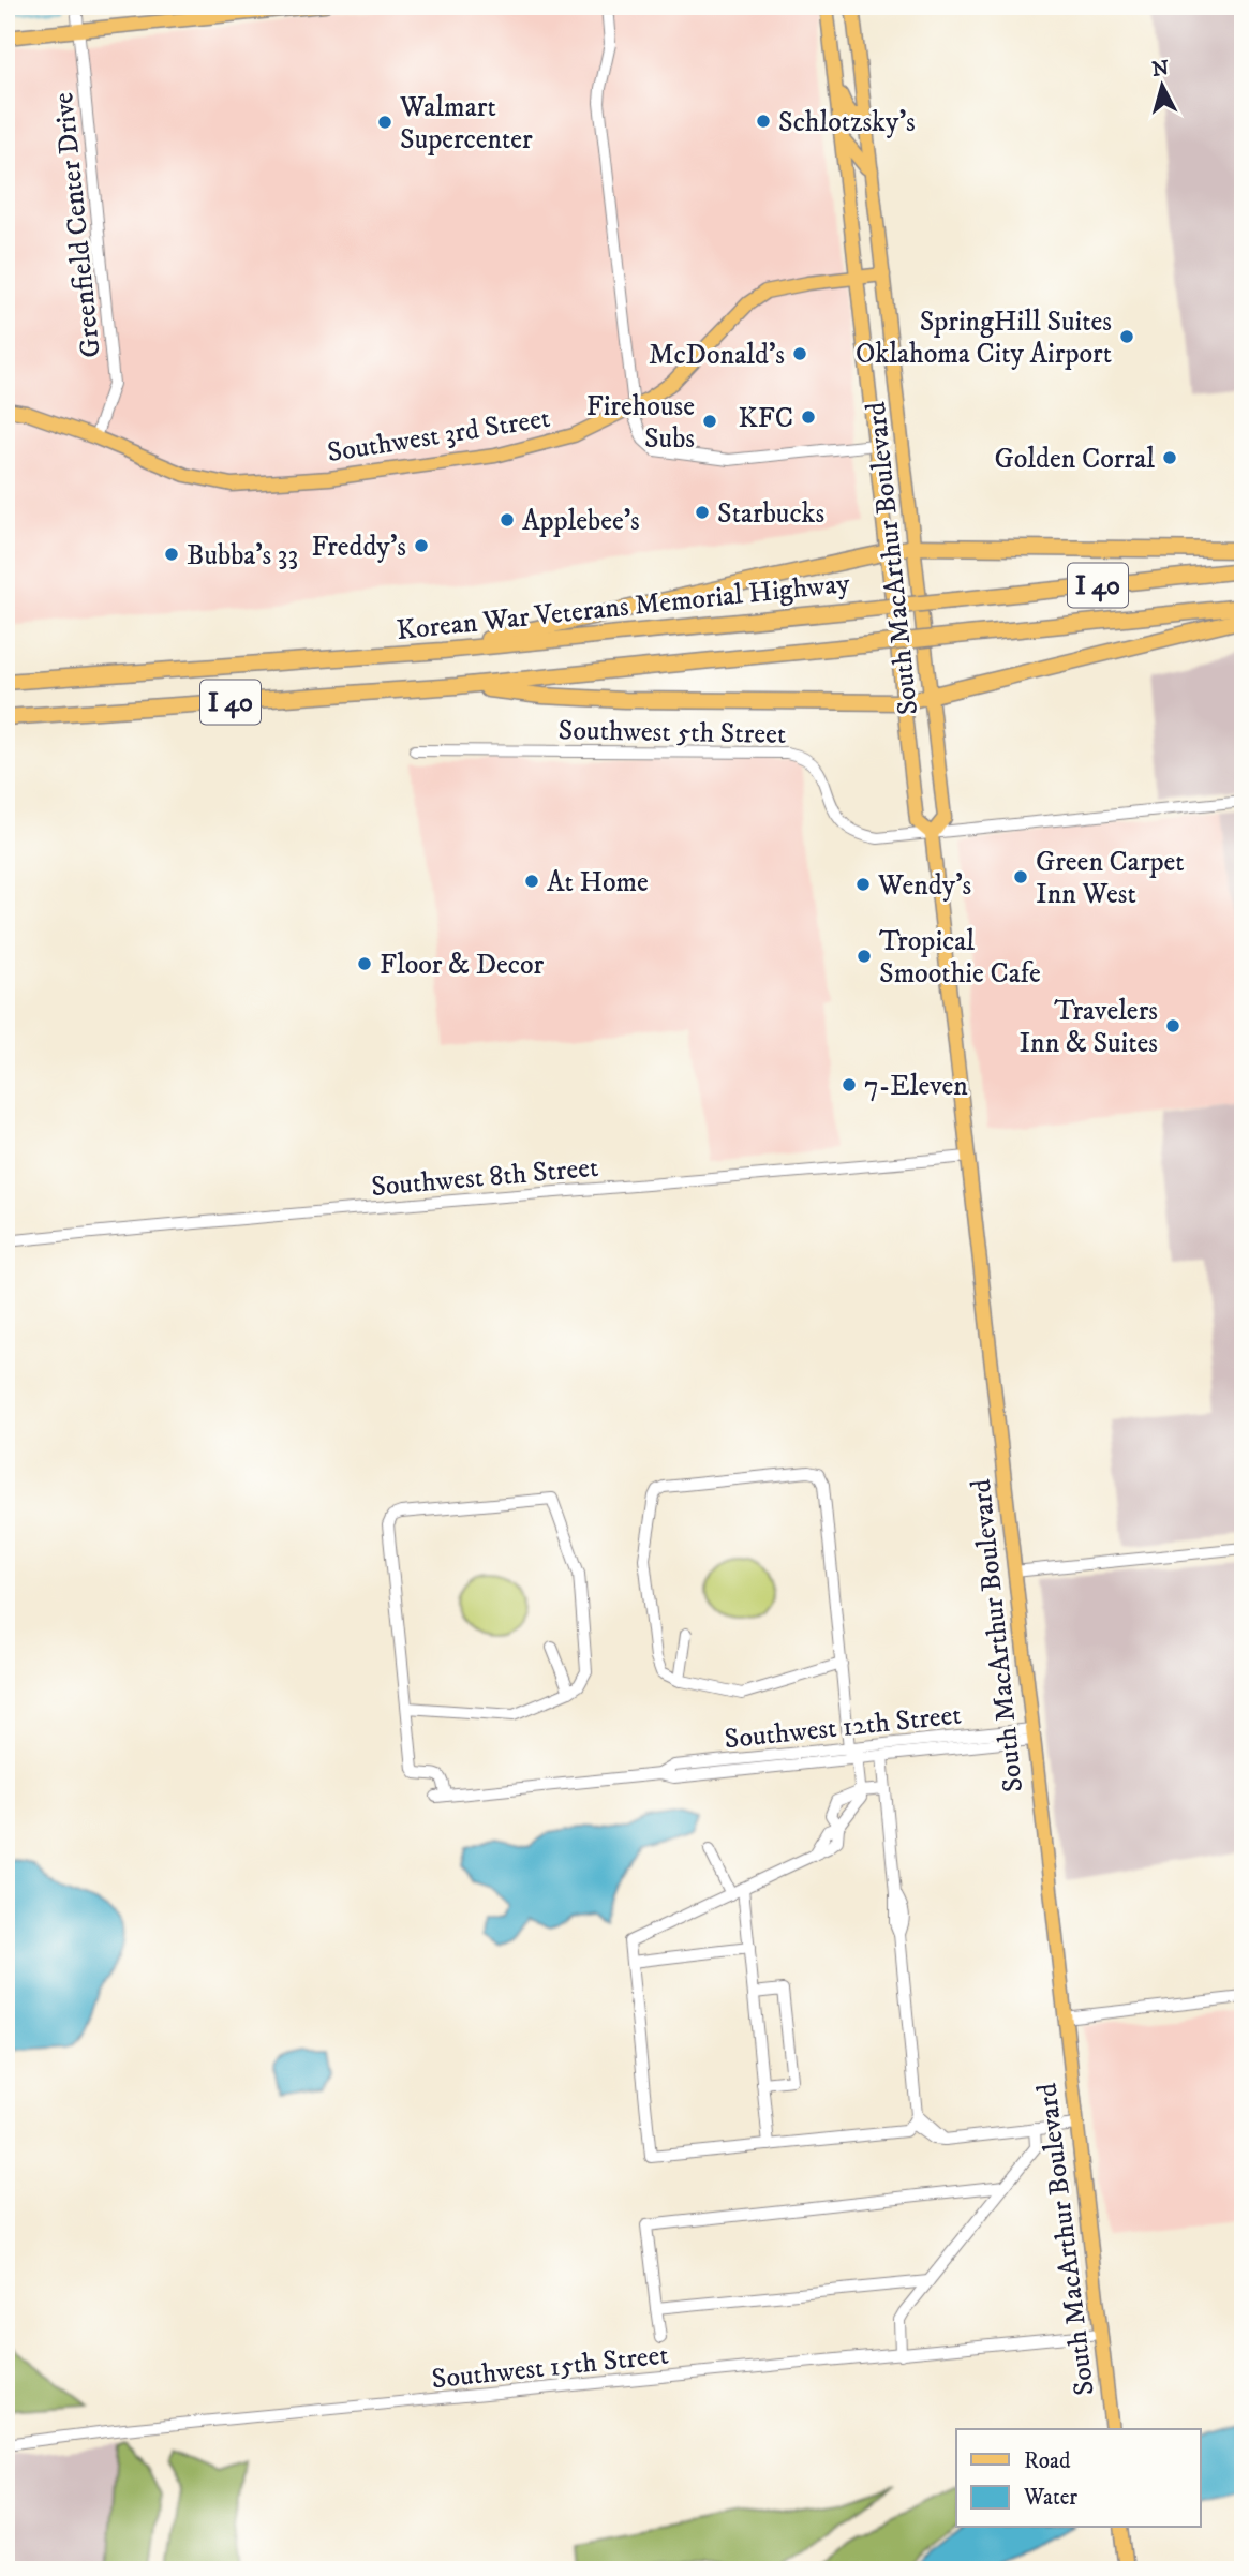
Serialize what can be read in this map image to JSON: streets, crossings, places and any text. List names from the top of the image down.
{
  "streets": {
    "highway": ["I 40", "Korean War Veterans Memorial Highway"],
    "main road": ["Southwest 3rd Street", "South MacArthur Boulevard"],
    "street": [
      "Greenfield Center Drive",
      "Southwest 5th Street",
      "Southwest 8th Street",
      "Southwest 12th Street",
      "Southwest 15th Street"
    ]
  },
  "crossings": [
    ["Greenfield Center Drive", "Southwest 3rd Street"],
    ["Southwest 3rd Street", "South MacArthur Boulevard"],
    ["South MacArthur Boulevard", "Southwest 5th Street"],
    ["South MacArthur Boulevard", "Southwest 8th Street"],
    ["South MacArthur Boulevard", "Southwest 12th Street"],
    ["South MacArthur Boulevard", "Southwest 15th Street"]
  ],
  "places": [
    "Schlotzsky's",
    "Walmart Supercenter",
    "SpringHill Suites Oklahoma City Airport",
    "McDonald's",
    "KFC",
    "Firehouse Subs",
    "Golden Corral",
    "Starbucks",
    "Applebee's",
    "Freddy's",
    "Bubba's 33",
    "Green Carpet Inn West",
    "At Home",
    "Wendy's",
    "Tropical Smoothie Cafe",
    "Floor & Decor",
    "Travelers Inn & Suites",
    "7-Eleven"
  ],
  "legend": ["Road", "Water"],
  "north": "top"
}
